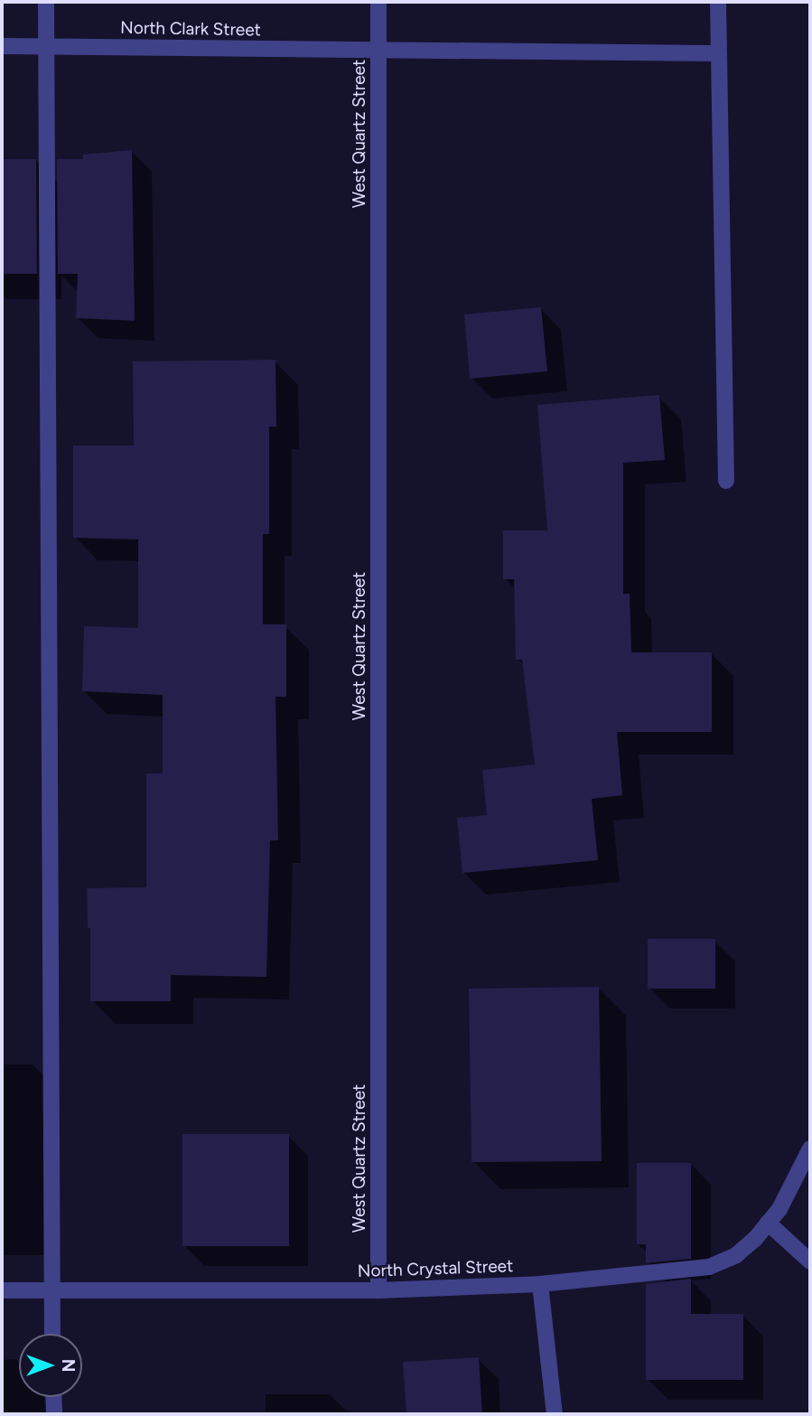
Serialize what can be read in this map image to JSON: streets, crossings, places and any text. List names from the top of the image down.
{
  "streets": {
    "street": ["North Clark Street", "West Quartz Street", "North Crystal Street"]
  },
  "crossings": [
    ["North Clark Street", "West Quartz Street"],
    ["West Quartz Street", "North Crystal Street"]
  ],
  "north": "right"
}
